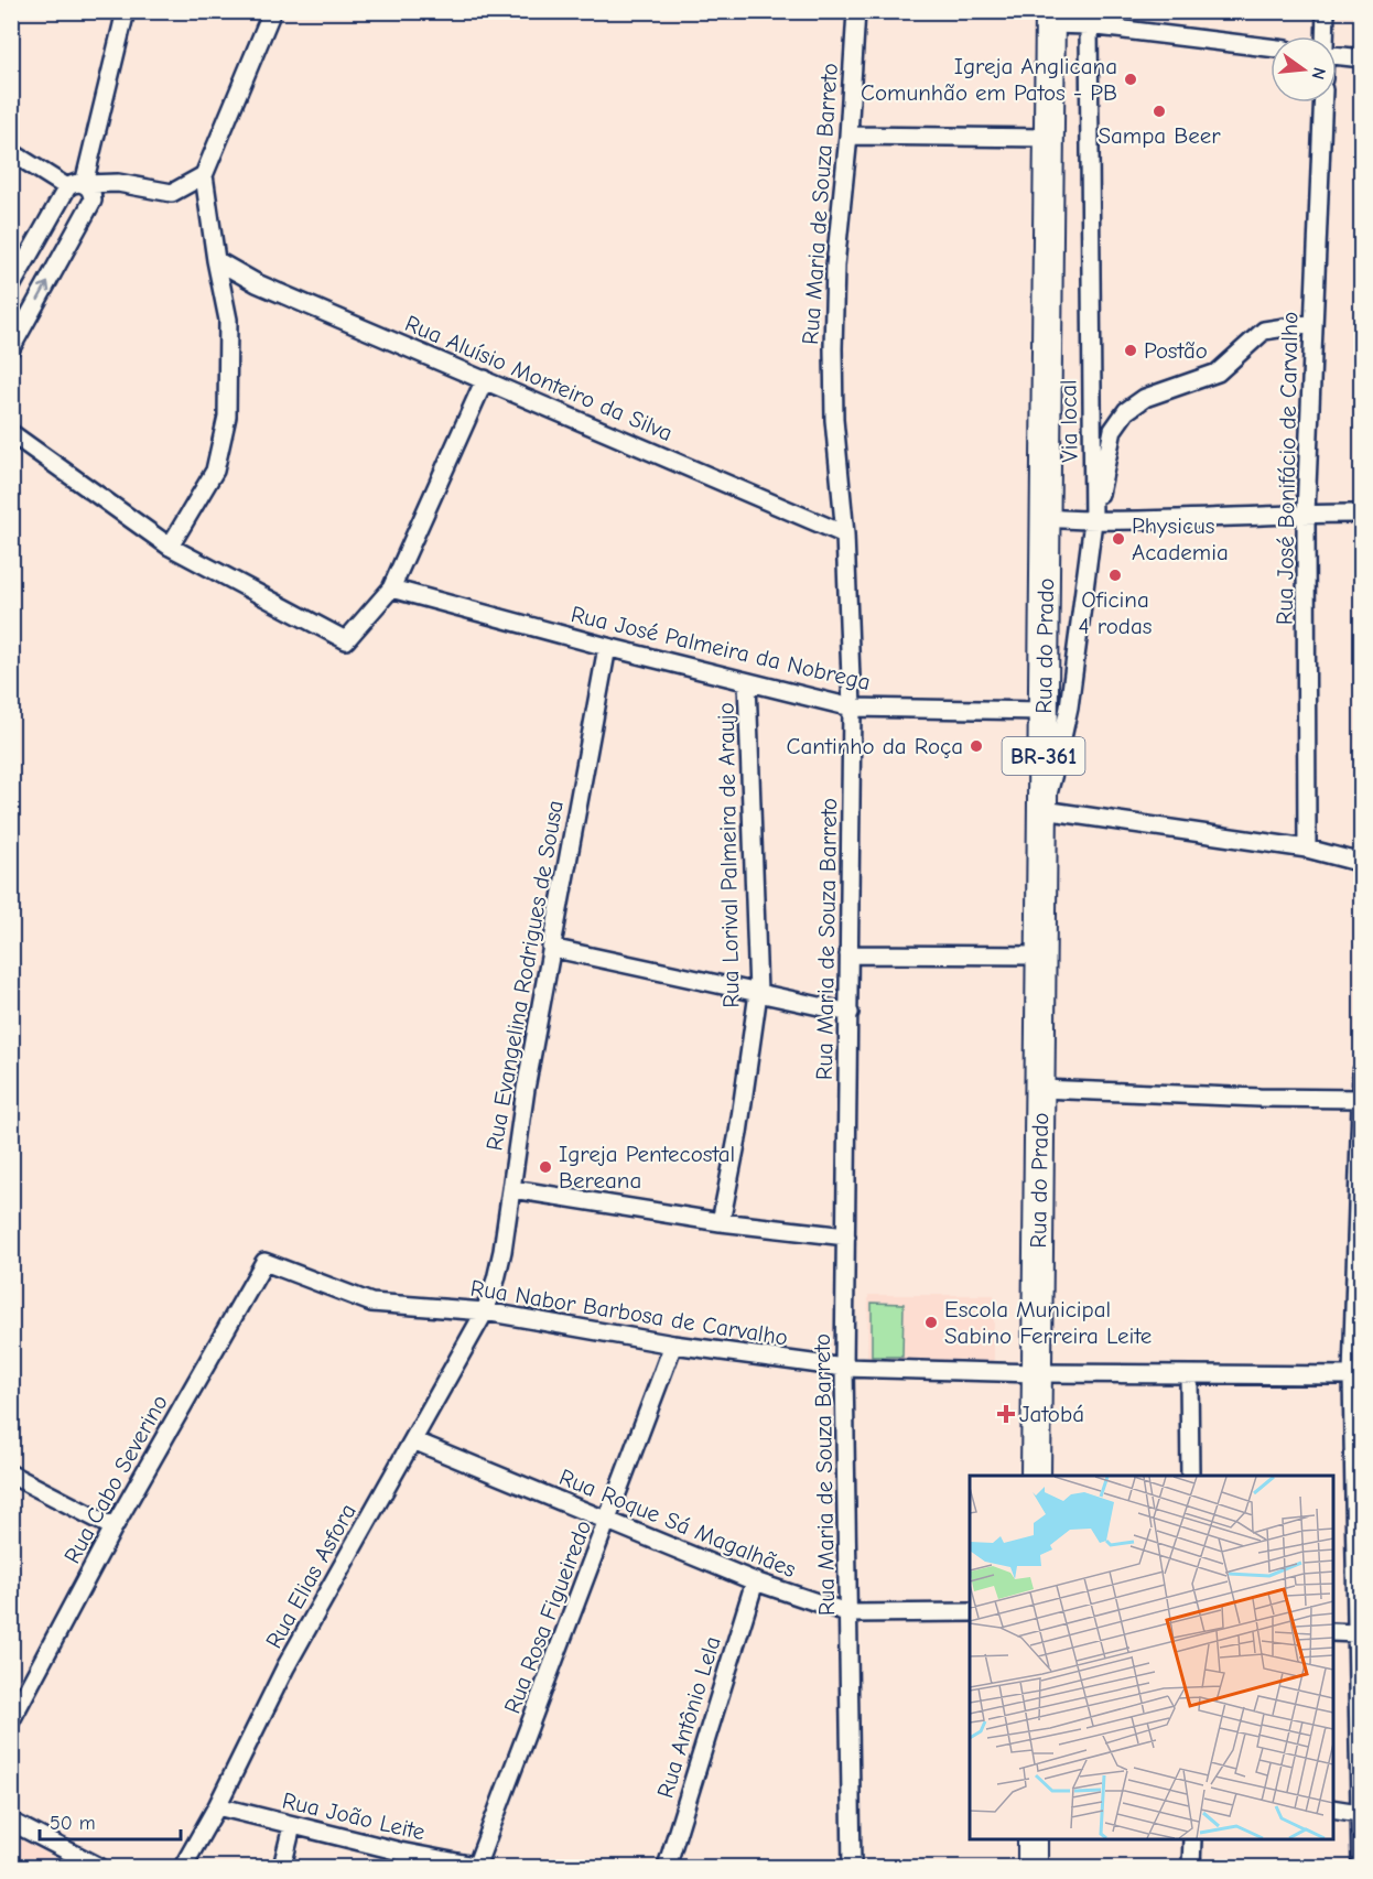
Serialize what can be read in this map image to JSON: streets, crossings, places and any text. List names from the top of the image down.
{
  "streets": {
    "main road": ["Rua do Prado", "BR-361"],
    "street": [
      "Rua Maria de Souza Barreto",
      "Rua Aluísio Monteiro da Silva",
      "Via local",
      "Rua José Bonifácio de Carvalho",
      "Rua José Palmeira da Nobrega",
      "Rua Lorival Palmeira de Araujo",
      "Rua Evangelina Rodrigues de Sousa",
      "Rua Nabor Barbosa de Carvalho",
      "Rua Cabo Severino",
      "Rua Roque Sá Magalhães",
      "Rua Elias Asfora",
      "Rua Rosa Figueiredo",
      "Rua Antônio Lela",
      "Rua João Leite"
    ]
  },
  "crossings": [
    ["Rua Maria de Souza Barreto", "Rua Aluísio Monteiro da Silva"],
    ["Rua Maria de Souza Barreto", "Rua José Palmeira da Nobrega"],
    ["Rua Maria de Souza Barreto", "Rua Nabor Barbosa de Carvalho"],
    ["Rua Maria de Souza Barreto", "Rua Roque Sá Magalhães"],
    ["Via local", "Rua do Prado"],
    ["Rua do Prado", "Rua José Palmeira da Nobrega"],
    ["Rua do Prado", "Rua Nabor Barbosa de Carvalho"],
    ["Rua José Palmeira da Nobrega", "Rua Lorival Palmeira de Araujo"],
    ["Rua José Palmeira da Nobrega", "Rua Evangelina Rodrigues de Sousa"],
    ["Rua Evangelina Rodrigues de Sousa", "Rua Nabor Barbosa de Carvalho"],
    ["Rua Evangelina Rodrigues de Sousa", "Rua Elias Asfora"],
    ["Rua Nabor Barbosa de Carvalho", "Rua Cabo Severino"],
    ["Rua Nabor Barbosa de Carvalho", "Rua Elias Asfora"],
    ["Rua Nabor Barbosa de Carvalho", "Rua Rosa Figueiredo"],
    ["Rua Roque Sá Magalhães", "Rua Elias Asfora"],
    ["Rua Roque Sá Magalhães", "Rua Rosa Figueiredo"],
    ["Rua Roque Sá Magalhães", "Rua Antônio Lela"],
    ["Rua Elias Asfora", "Rua João Leite"],
    ["Rua Rosa Figueiredo", "Rua João Leite"]
  ],
  "places": {
    "other": [
      "Igreja Anglicana Comunhão em Patos - PB",
      "Sampa Beer",
      "Postão",
      "Physicus Academia",
      "Oficina 4 rodas",
      "Cantinho da Roça",
      "Igreja Pentecostal Bereana",
      "Escola Municipal Sabino Ferreira Leite"
    ],
    "health": ["Jatobá"]
  },
  "scale_bar": "50 m",
  "north": "right"
}
